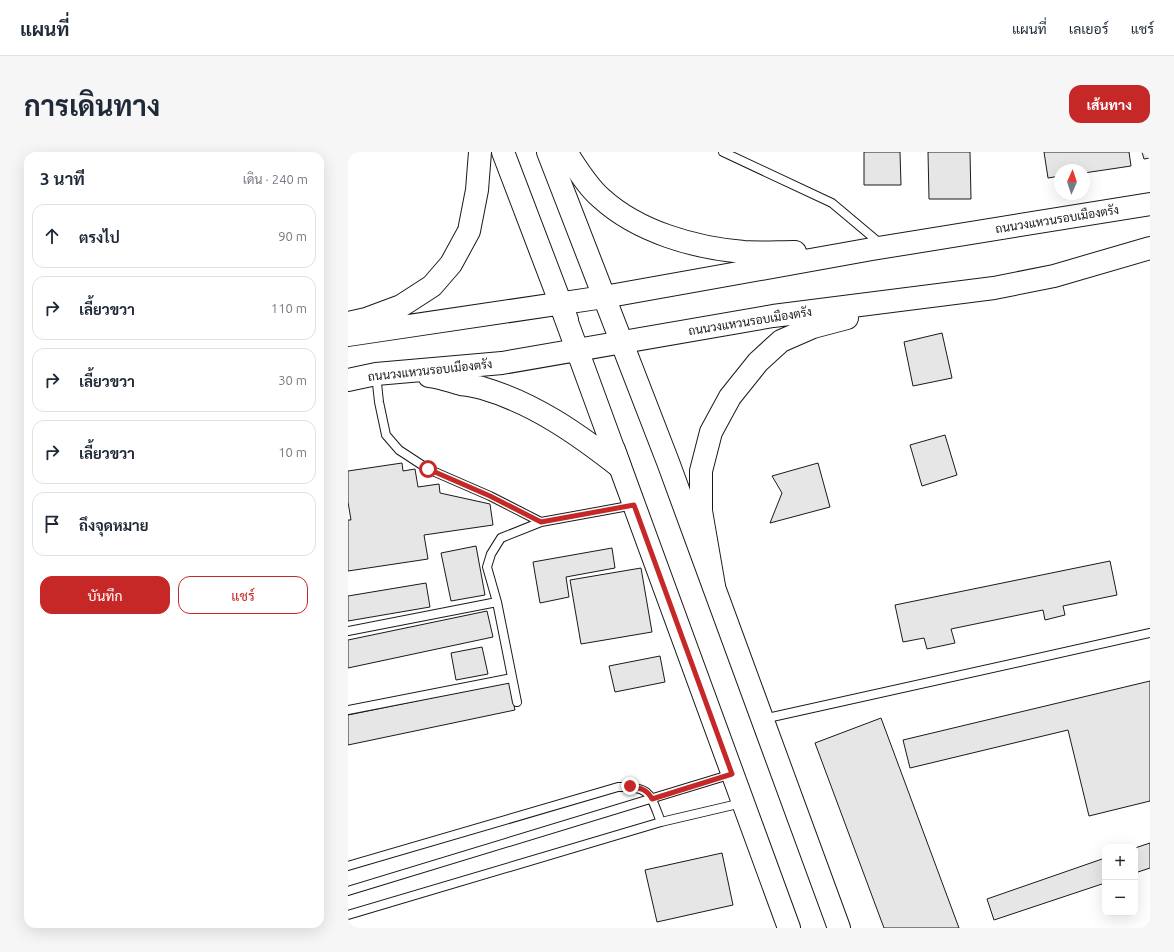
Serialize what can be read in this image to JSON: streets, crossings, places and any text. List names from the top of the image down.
{
  "streets": {
    "main road": ["ถนนวงแหวนรอบเมืองตรัง"]
  },
  "north": "top",
  "page": {
    "header": "แผนที่",
    "nav": ["แผนที่", "เลเยอร์", "แชร์"],
    "buttons": [
      "เส้นทาง",
      ["บันทึก", "แชร์"]
    ],
    "title": "การเดินทาง",
    "heading": ["3 นาที", "เดิน · 240 m"],
    "list": [
      ["ตรงไป", "90 m"],
      ["เลี้ยวขวา", "110 m"],
      ["เลี้ยวขวา", "30 m"],
      ["เลี้ยวขวา", "10 m"],
      "ถึงจุดหมาย"
    ],
    "map_buttons": ["+", "−"]
  }
}
